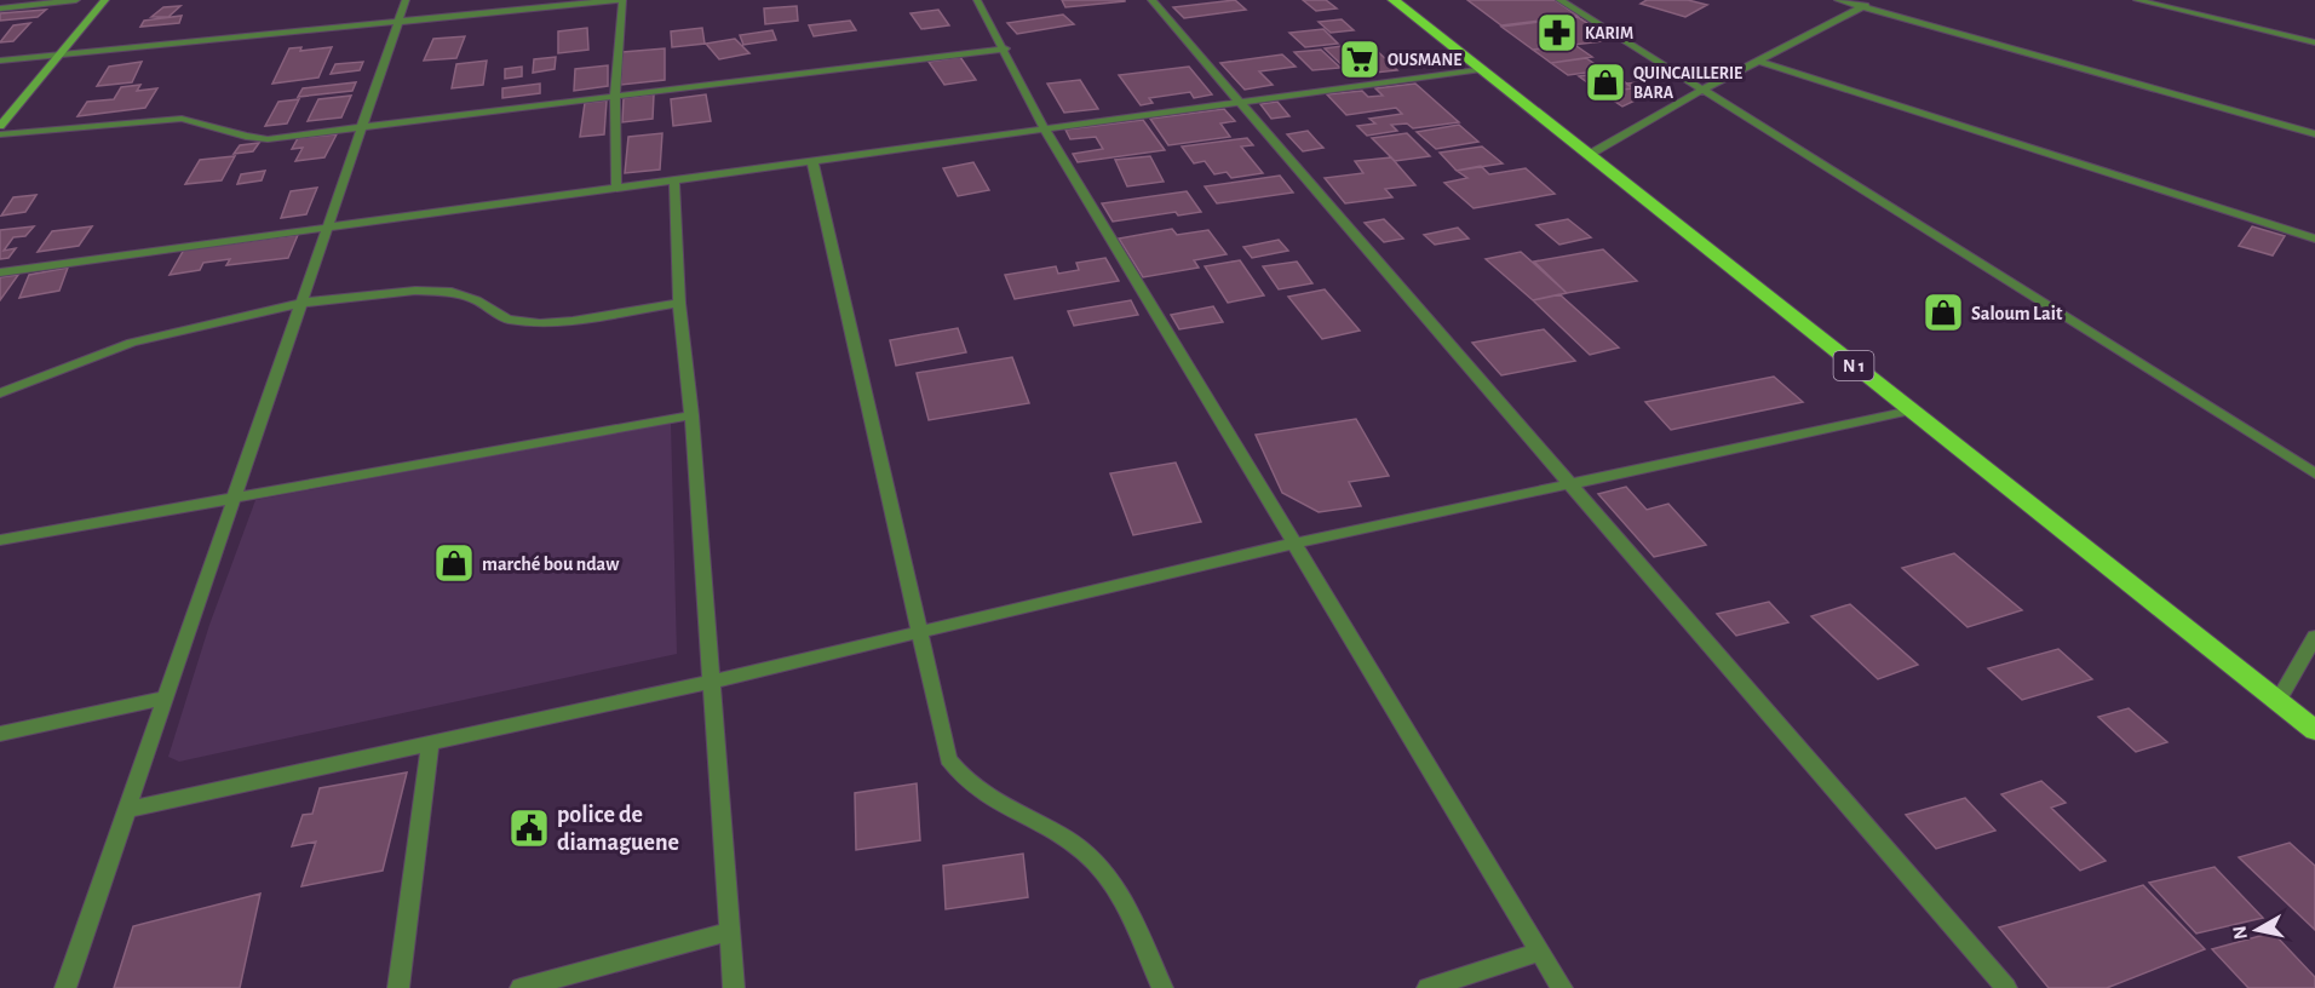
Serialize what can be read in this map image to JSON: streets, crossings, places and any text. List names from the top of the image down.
{
  "streets": {
    "highway": ["N 1"]
  },
  "places": {
    "pharmacy": ["KARIM"],
    "supermarket": ["OUSMANE"],
    "shop": ["QUINCAILLERIE BARA", "Saloum Lait", "marché bou ndaw"],
    "public building": ["police de diamaguene"]
  },
  "north": "left"
}
